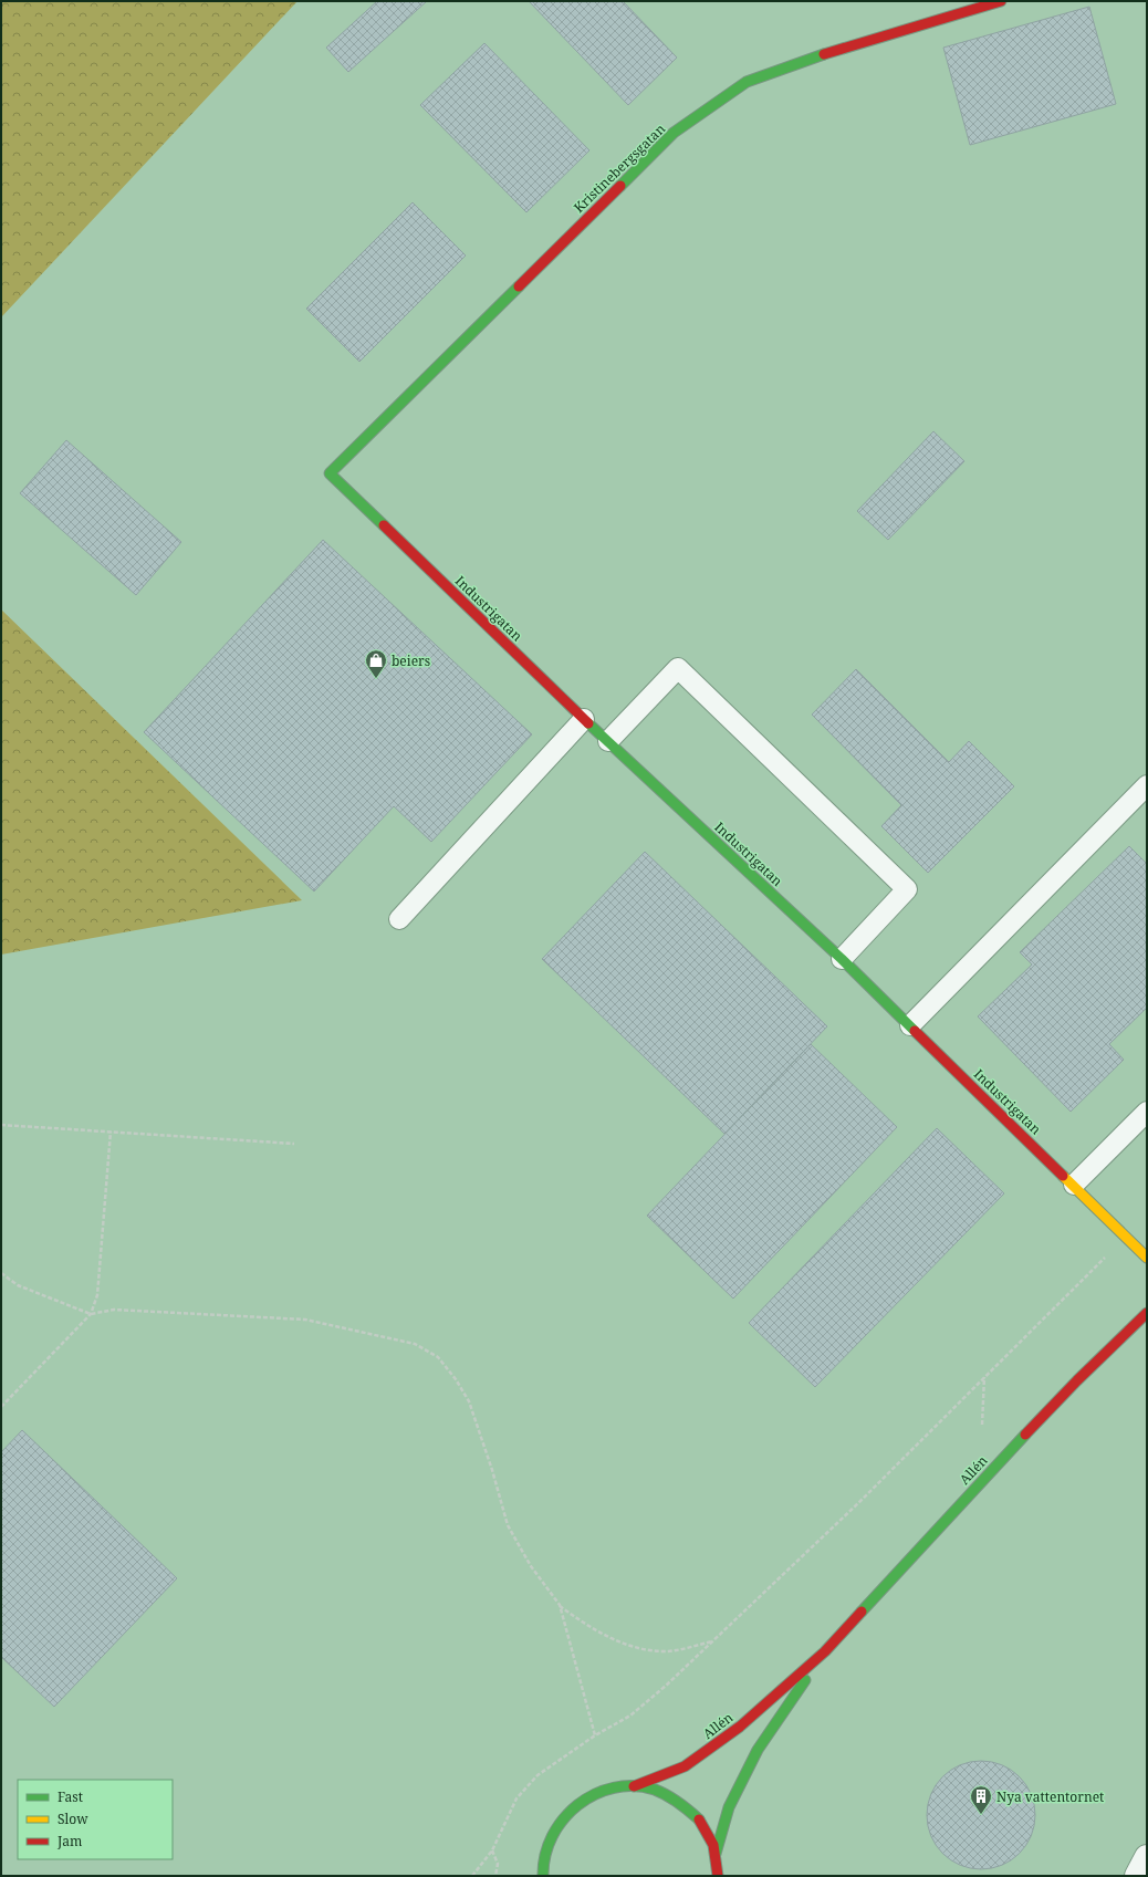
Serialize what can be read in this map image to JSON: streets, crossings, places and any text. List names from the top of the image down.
{
  "streets": {
    "street": ["Kristinebergsgatan", "Industrigatan", "Allén"]
  },
  "crossings": [
    ["Kristinebergsgatan", "Industrigatan"]
  ],
  "places": {
    "shop": ["beiers"],
    "building": ["Nya vattentornet"]
  },
  "legend": ["Fast", "Slow", "Jam"]
}
